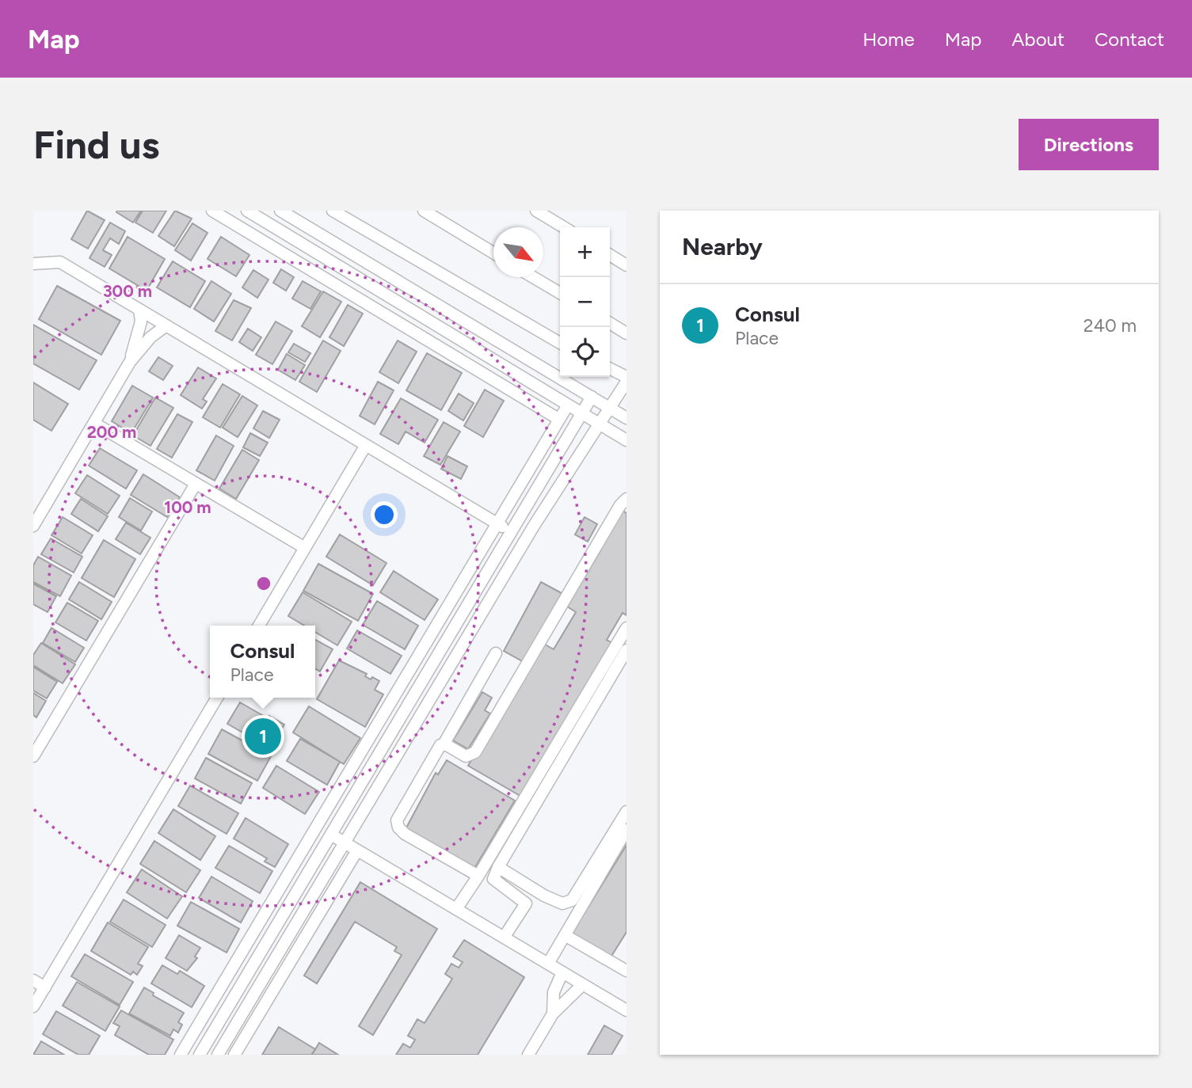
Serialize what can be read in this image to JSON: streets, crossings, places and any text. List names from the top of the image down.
{
  "north": "bottom right",
  "page": {
    "header": "Map",
    "nav": [
      "Home",
      "Map",
      "About",
      "Contact"
    ],
    "buttons": "Directions",
    "title": "Find us",
    "heading": "Nearby",
    "map_buttons": ["+", "−"],
    "list": [
      {
        "mark": "1",
        "name": "Consul",
        "note": "Place",
        "value": "240 m"
      }
    ],
    "popup": ["Consul", "Place"],
    "pins": "1"
  },
  "rings": ["300 m", "200 m", "100 m"]
}
